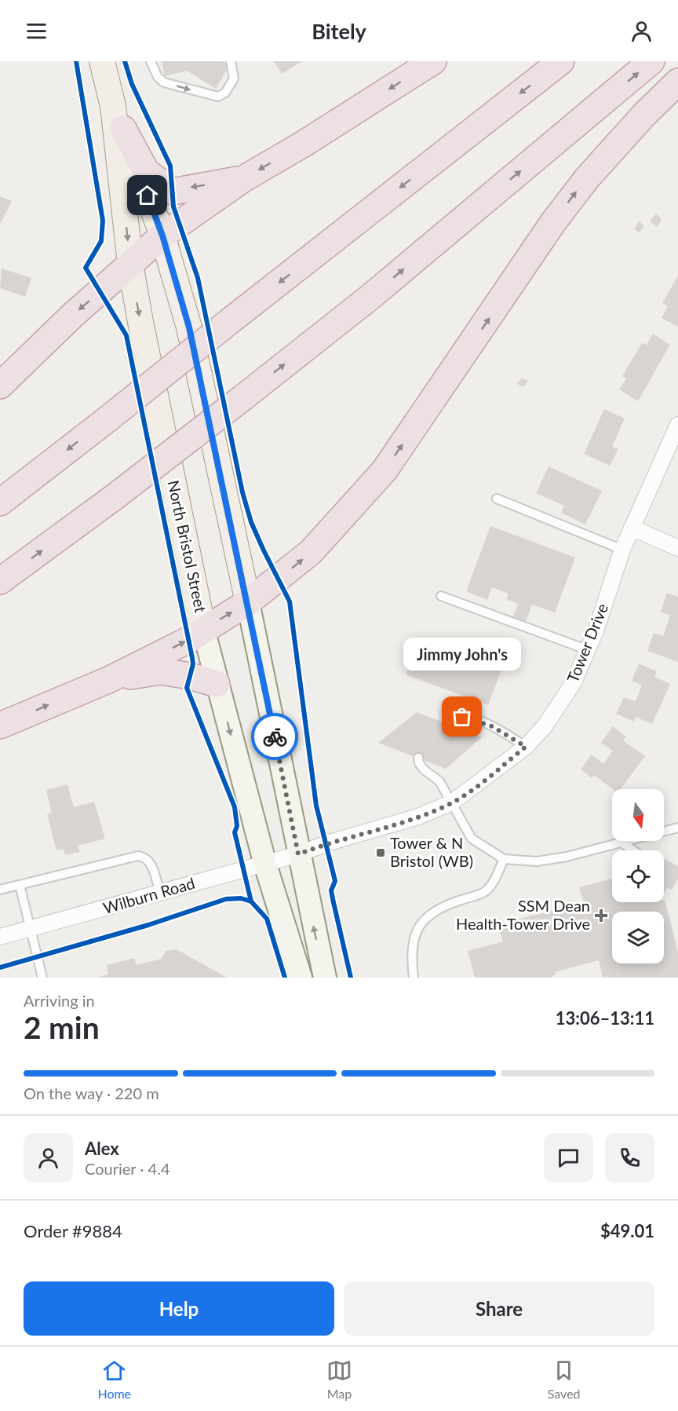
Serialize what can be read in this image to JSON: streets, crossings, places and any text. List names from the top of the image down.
{
  "streets": {
    "main road": ["North Bristol Street"],
    "street": ["Tower Drive", "Wilburn Road"]
  },
  "crossings": [
    ["North Bristol Street", "Tower Drive"],
    ["North Bristol Street", "Wilburn Road"],
    ["Tower Drive", "Wilburn Road"]
  ],
  "places": {
    "other": ["Jimmy John's"],
    "transit": ["Tower & N Bristol (WB)"],
    "health": ["SSM Dean Health-Tower Drive"]
  },
  "north": "bottom",
  "page": {
    "header": "Bitely",
    "bubble": "Jimmy John's",
    "heading": ["2 min", "Arriving in", "13:06–13:11"],
    "panel": [
      "Alex",
      "Courier · 4.4",
      "Order #9884",
      "$49.01"
    ],
    "bar": "On the way · 220 m",
    "buttons": ["Help", "Share"],
    "tabs": ["Home", "Map", "Saved"]
  }
}
